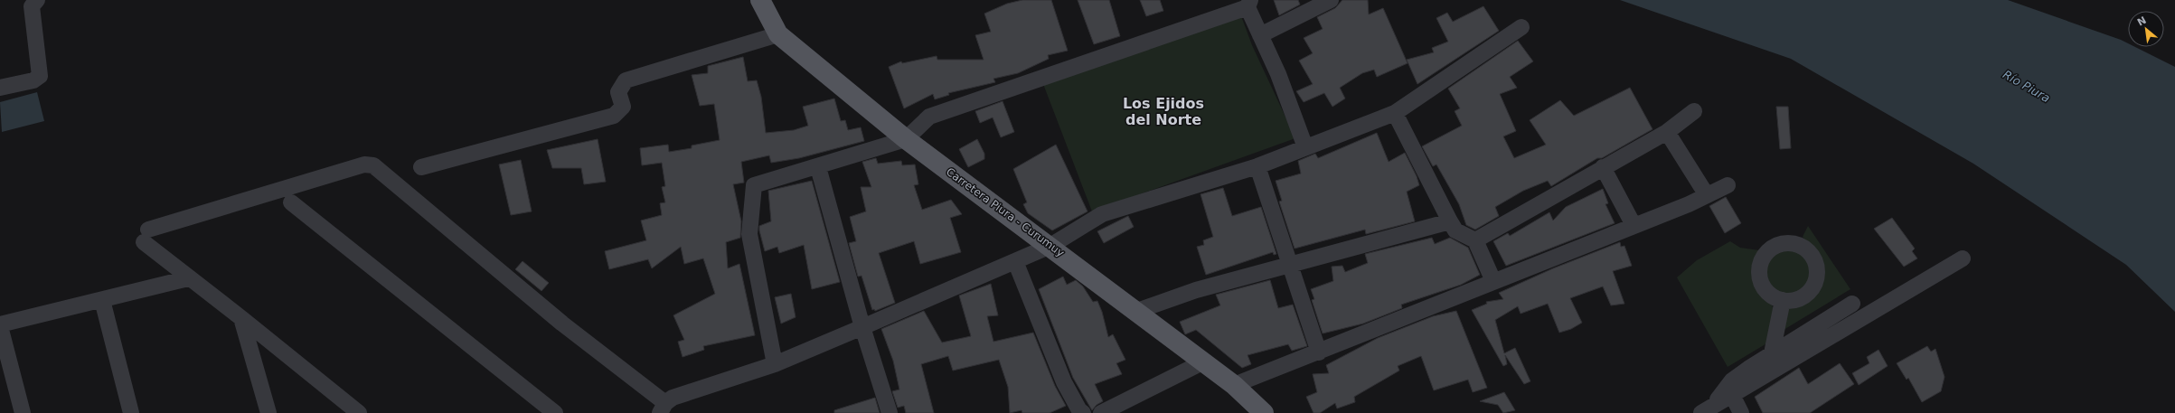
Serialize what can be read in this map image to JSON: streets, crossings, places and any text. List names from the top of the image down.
{
  "streets": {
    "main road": ["Carretera Piura - Curumuy"]
  },
  "districts": ["Los Ejidos del Norte"],
  "water": ["Río Piura"],
  "north": "top left"
}
